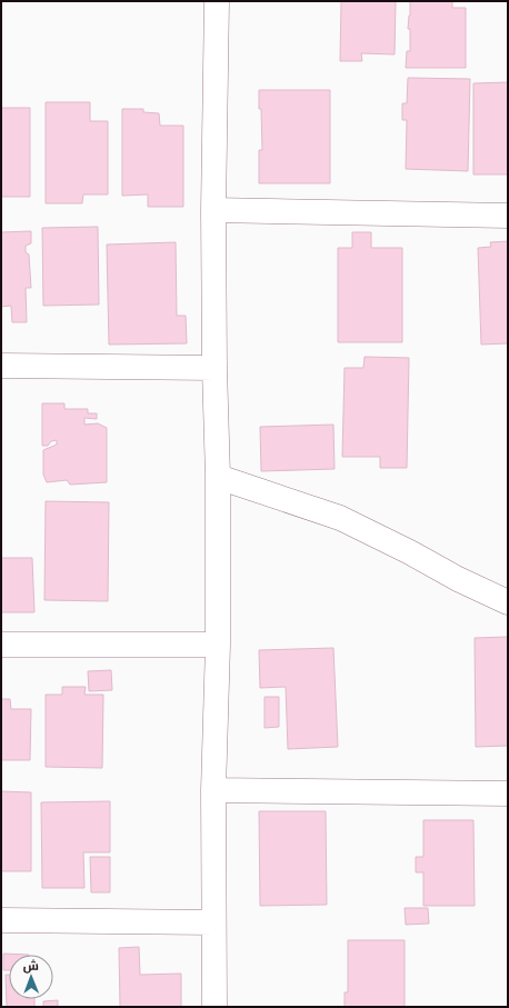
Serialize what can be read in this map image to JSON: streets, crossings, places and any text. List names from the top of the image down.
{
  "north": "top"
}
